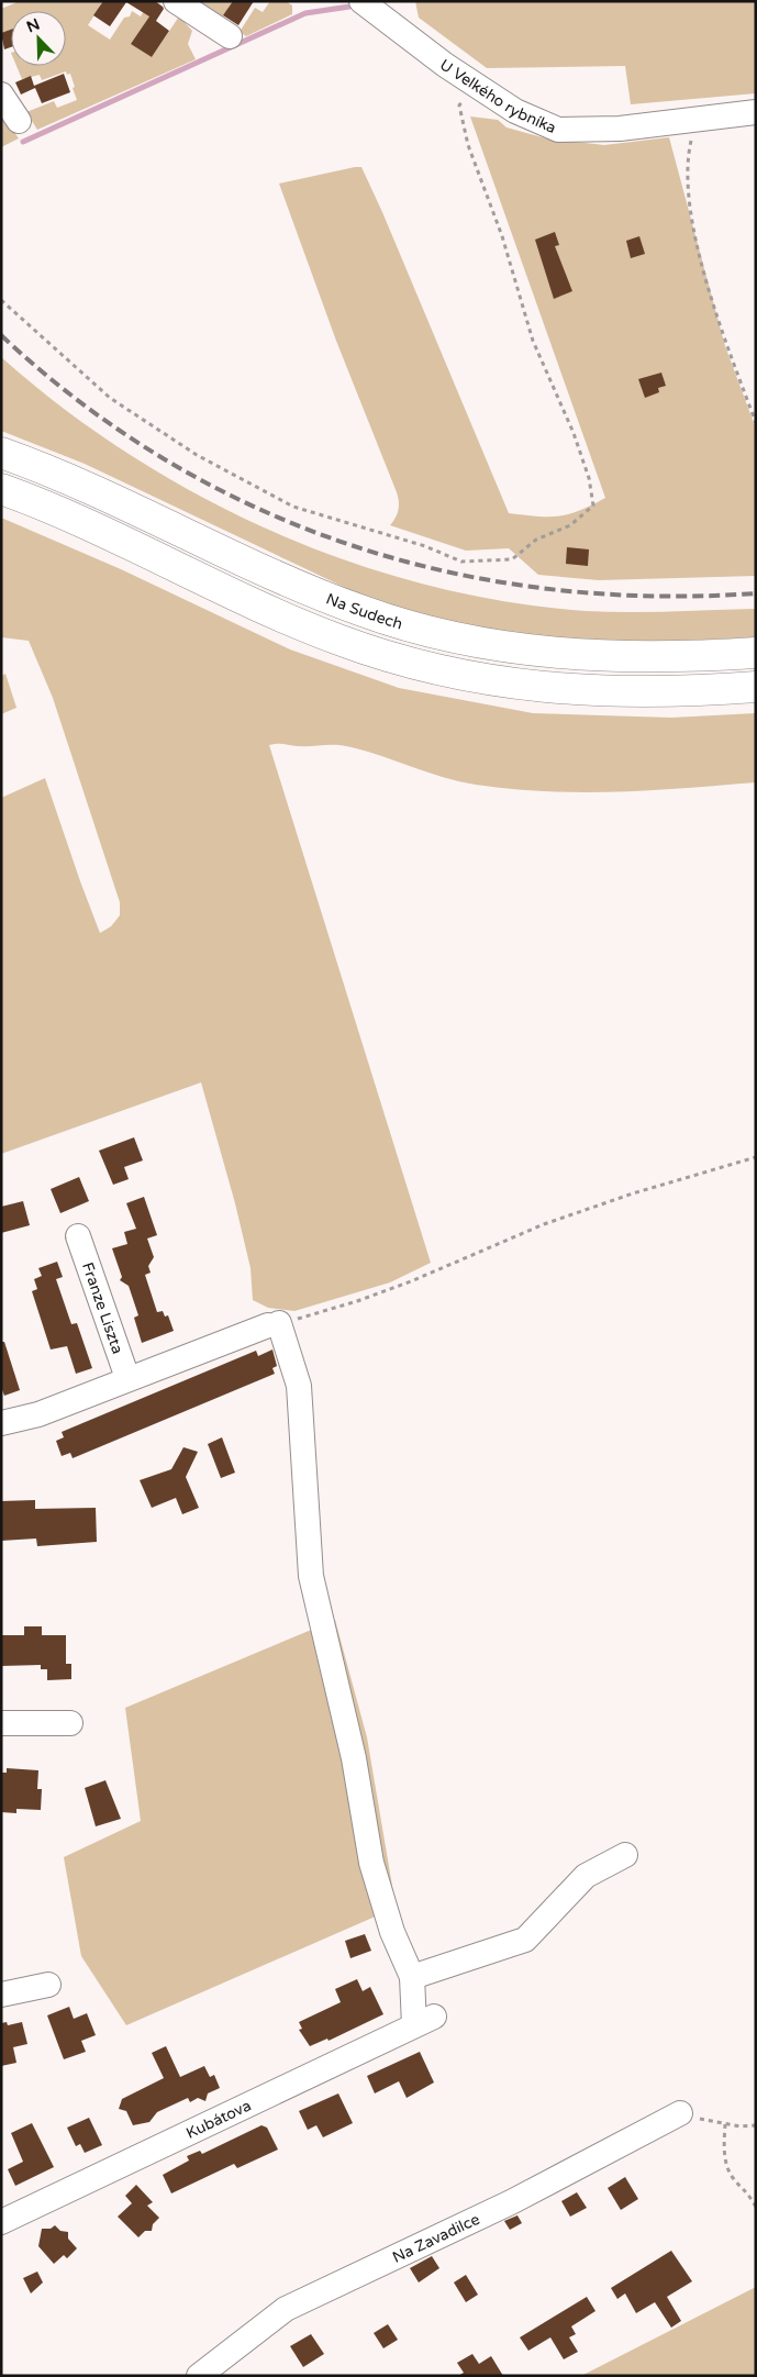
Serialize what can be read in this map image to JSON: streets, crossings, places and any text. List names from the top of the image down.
{
  "streets": {
    "main road": ["Na Sudech"],
    "street": [
      "U Velkého rybníka",
      "Franze Liszta",
      "Kubátova",
      "Na Zavadilce"
    ]
  },
  "north": "top left"
}
